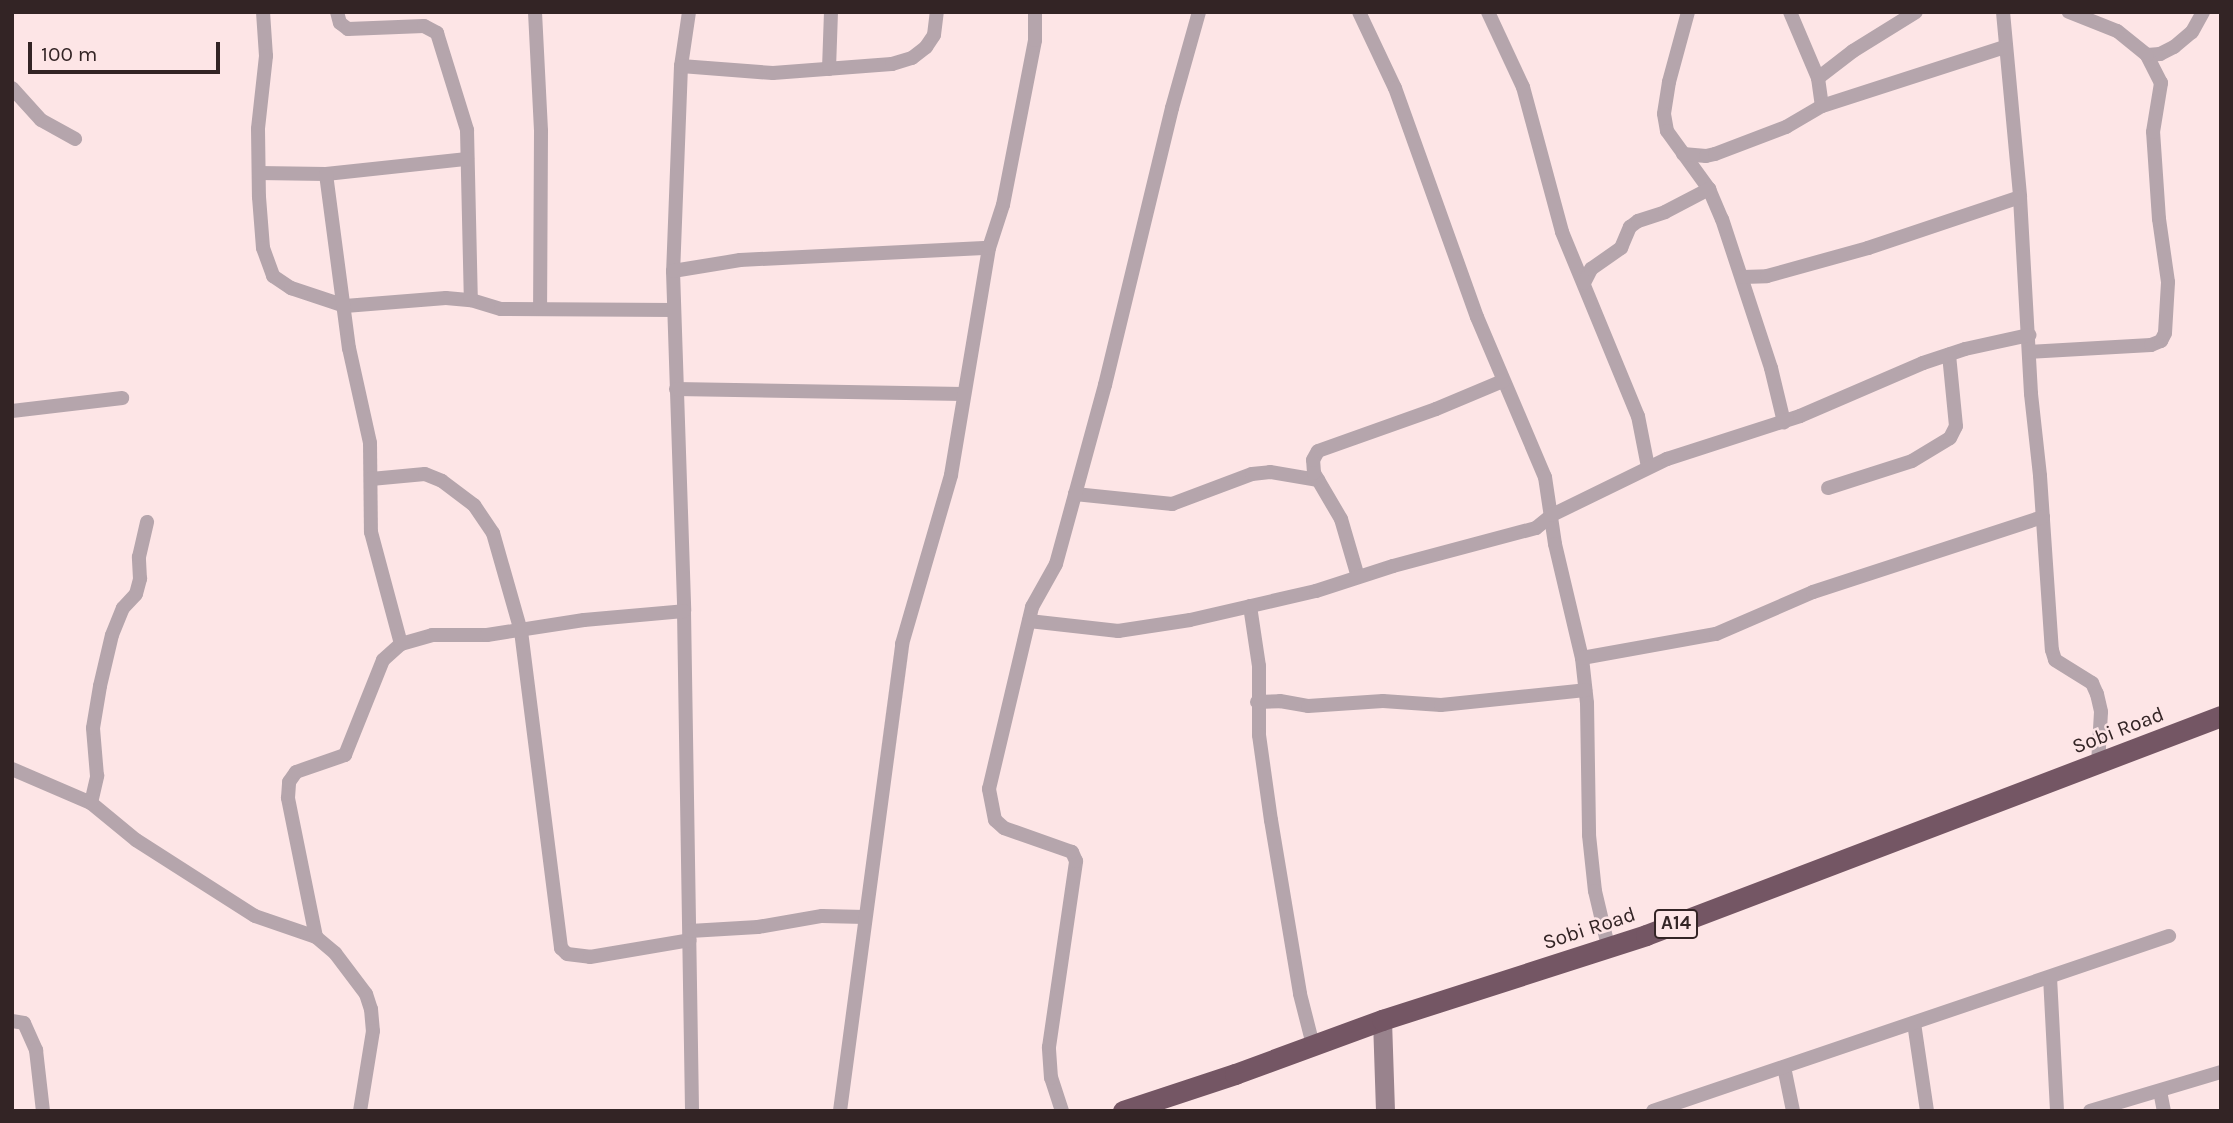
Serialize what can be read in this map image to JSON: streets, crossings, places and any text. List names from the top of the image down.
{
  "streets": {
    "highway": ["Sobi Road", "A14"]
  },
  "scale_bar": "100 m"
}
